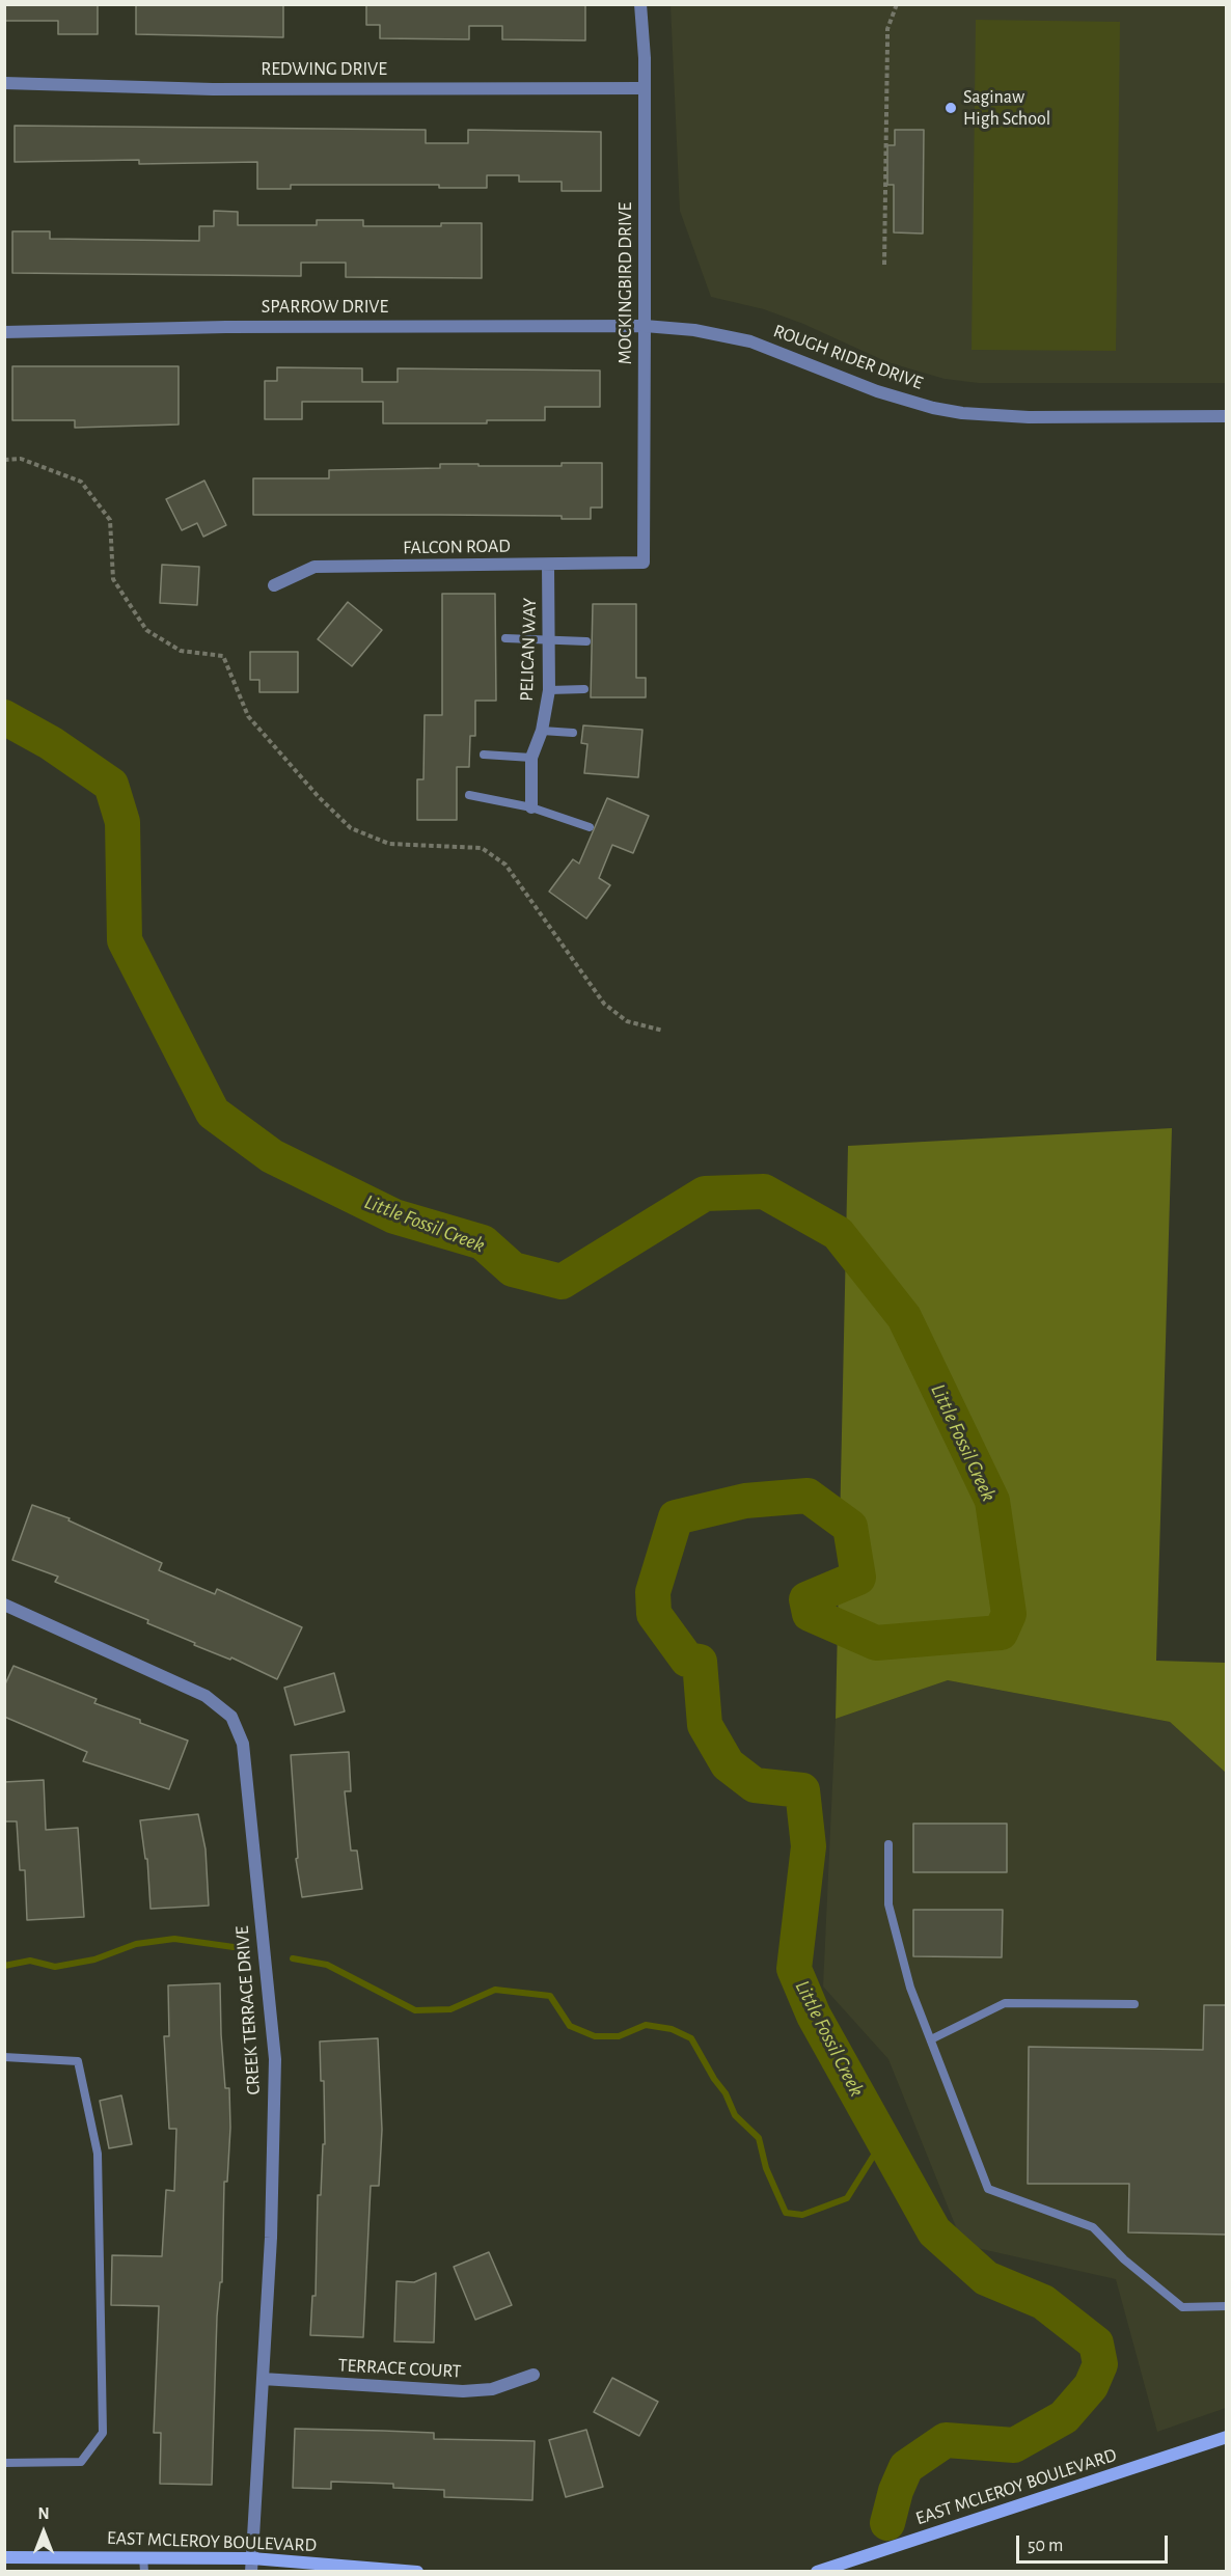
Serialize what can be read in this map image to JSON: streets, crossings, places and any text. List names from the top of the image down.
{
  "streets": {
    "main road": ["EAST MCLEROY BOULEVARD"],
    "street": [
      "REDWING DRIVE",
      "MOCKINGBIRD DRIVE",
      "SPARROW DRIVE",
      "ROUGH RIDER DRIVE",
      "FALCON ROAD",
      "PELICAN WAY",
      "CREEK TERRACE DRIVE",
      "TERRACE COURT"
    ]
  },
  "crossings": [
    ["REDWING DRIVE", "MOCKINGBIRD DRIVE"],
    ["MOCKINGBIRD DRIVE", "SPARROW DRIVE"],
    ["MOCKINGBIRD DRIVE", "ROUGH RIDER DRIVE"],
    ["MOCKINGBIRD DRIVE", "FALCON ROAD"],
    ["SPARROW DRIVE", "ROUGH RIDER DRIVE"],
    ["FALCON ROAD", "PELICAN WAY"],
    ["CREEK TERRACE DRIVE", "TERRACE COURT"],
    ["CREEK TERRACE DRIVE", "EAST MCLEROY BOULEVARD"]
  ],
  "water": ["Little Fossil Creek"],
  "places": ["Saginaw High School"],
  "scale_bar": "50 m",
  "north": "top"
}
